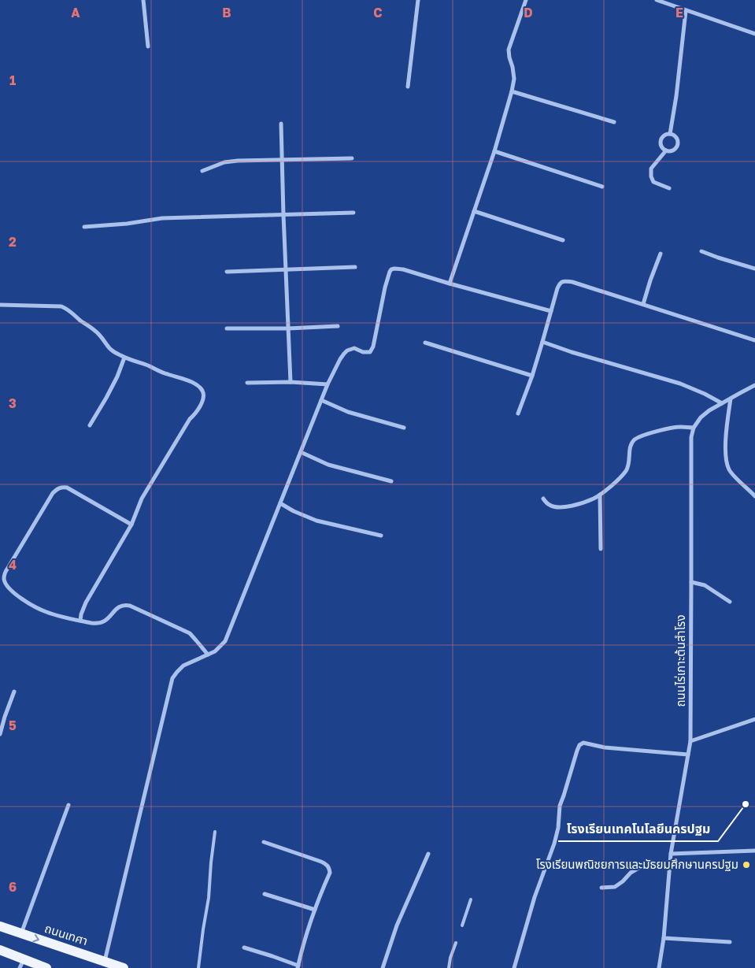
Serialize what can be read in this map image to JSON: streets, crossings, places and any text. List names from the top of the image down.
{
  "streets": {
    "main road": ["ถนนเทศา"],
    "street": ["ถนนไร่เกาะต้นสำโรง"]
  },
  "places": ["โรงเรียนเทคโนโลยีนครปฐม", "โรงเรียนพณิชยการและมัธยมศึกษานครปฐม"],
  "grid": {
    "columns": [
      "A",
      "B",
      "C",
      "D",
      "E"
    ],
    "rows": [
      "1",
      "2",
      "3",
      "4",
      "5",
      "6"
    ]
  }
}
